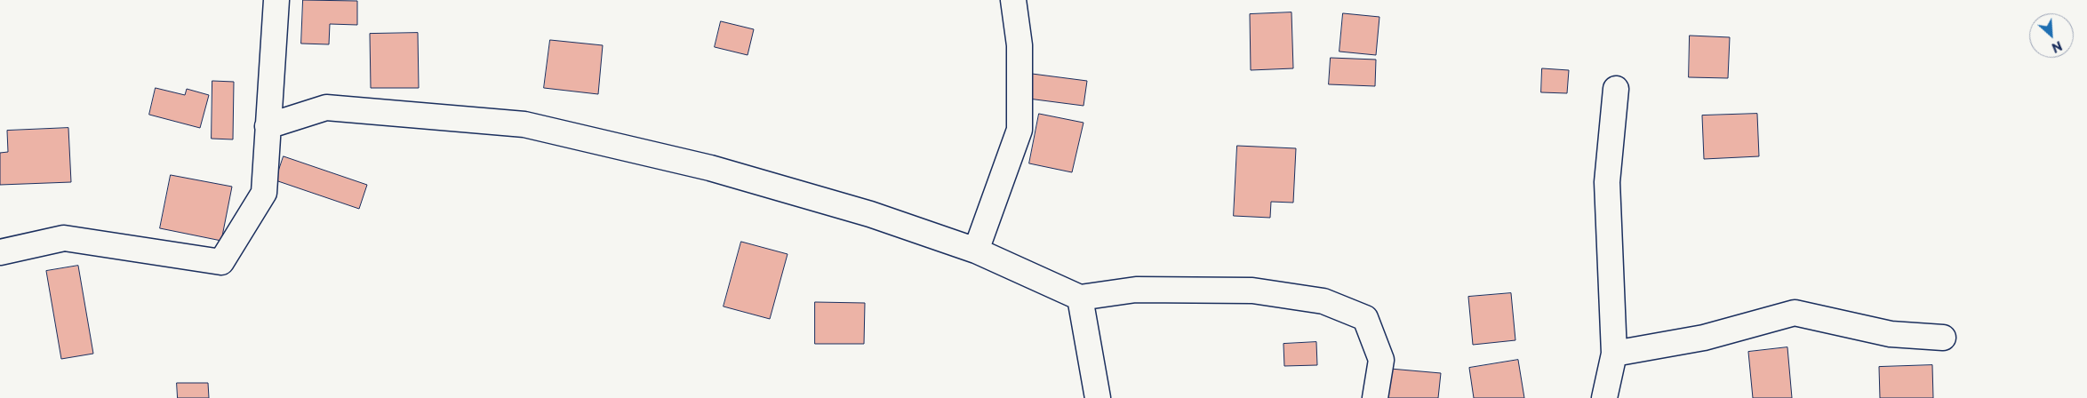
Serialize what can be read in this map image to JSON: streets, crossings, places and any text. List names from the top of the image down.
{
  "north": "bottom right"
}
